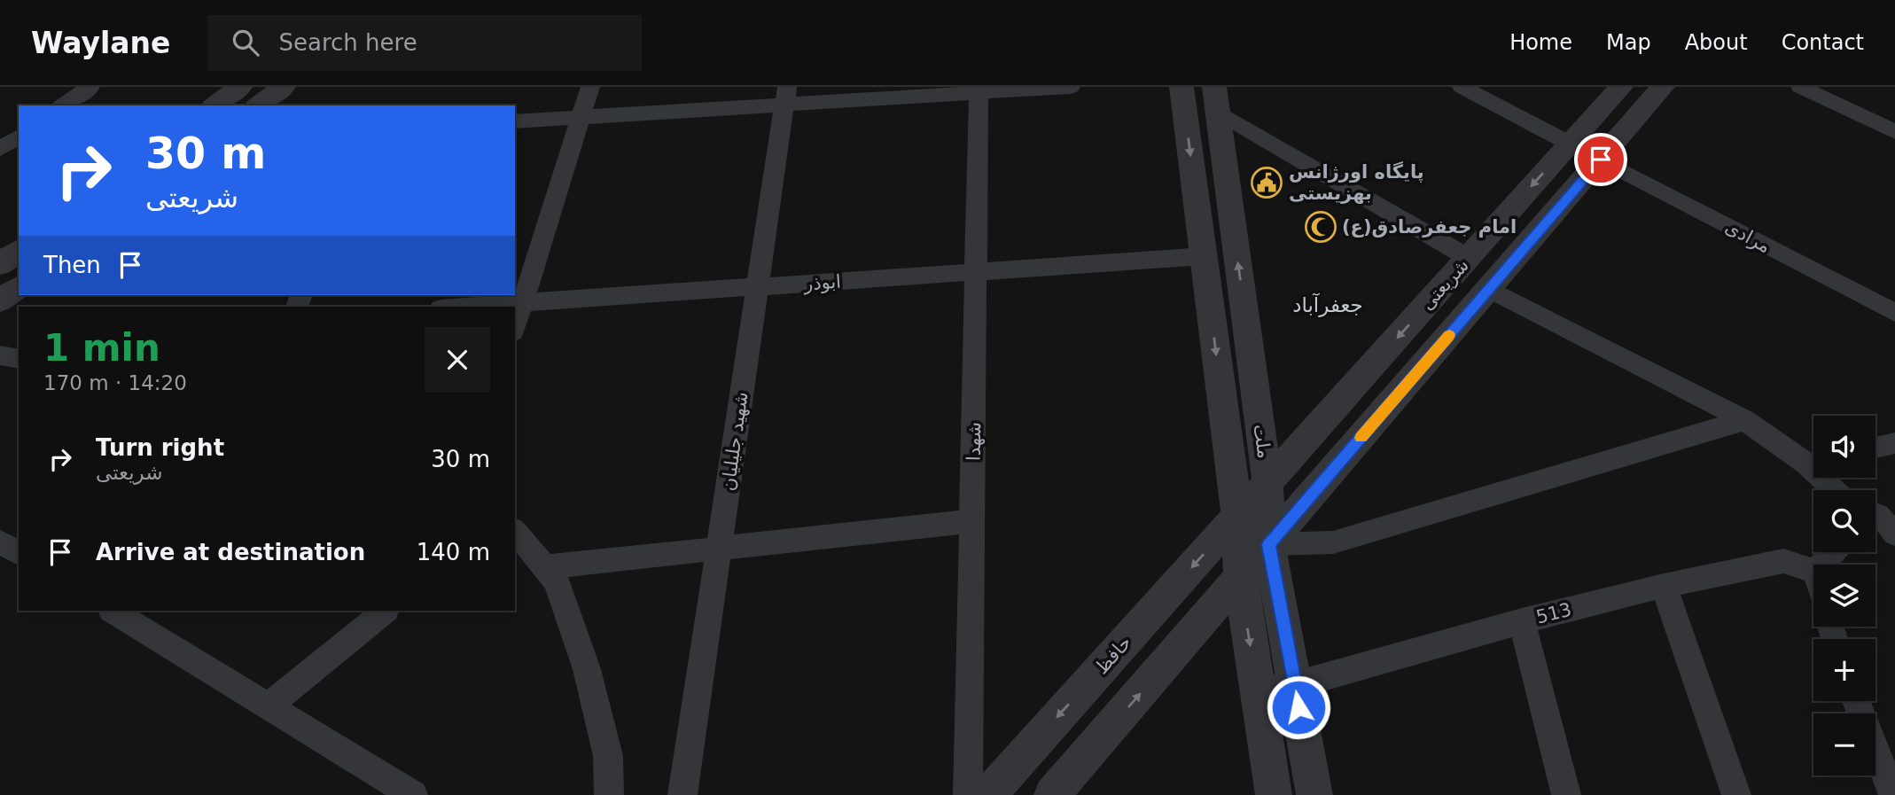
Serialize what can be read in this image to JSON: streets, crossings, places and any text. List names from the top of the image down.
{
  "streets": {
    "street": [
      "مرادی",
      "ابوذر",
      "شریعتی",
      "شهید جلیلیان",
      "شهدا",
      "ملت",
      "513",
      "حافظ"
    ]
  },
  "crossings": [
    ["مرادی", "شریعتی"],
    ["ابوذر", "شهید جلیلیان"],
    ["ابوذر", "شهدا"],
    ["ابوذر", "ملت"],
    ["شریعتی", "ملت"],
    ["شریعتی", "حافظ"],
    ["ملت", "513"],
    ["ملت", "حافظ"]
  ],
  "districts": ["جعفرآباد"],
  "places": {
    "public building": ["پایگاه اورژانس بهزیستی"],
    "mosque": ["امام جعفرصادق(ع)"]
  },
  "page": {
    "header": "Waylane",
    "search": "Search here",
    "nav": [
      "Home",
      "Map",
      "About",
      "Contact"
    ],
    "turn": ["30 m", "شریعتی"],
    "then": "Then",
    "heading": ["1 min", "170 m · 14:20"],
    "list": [
      {
        "name": "Turn right",
        "note": "شریعتی",
        "value": "30 m"
      },
      {
        "name": "Arrive at destination",
        "value": "140 m"
      }
    ],
    "map_buttons": ["+", "−"]
  }
}
